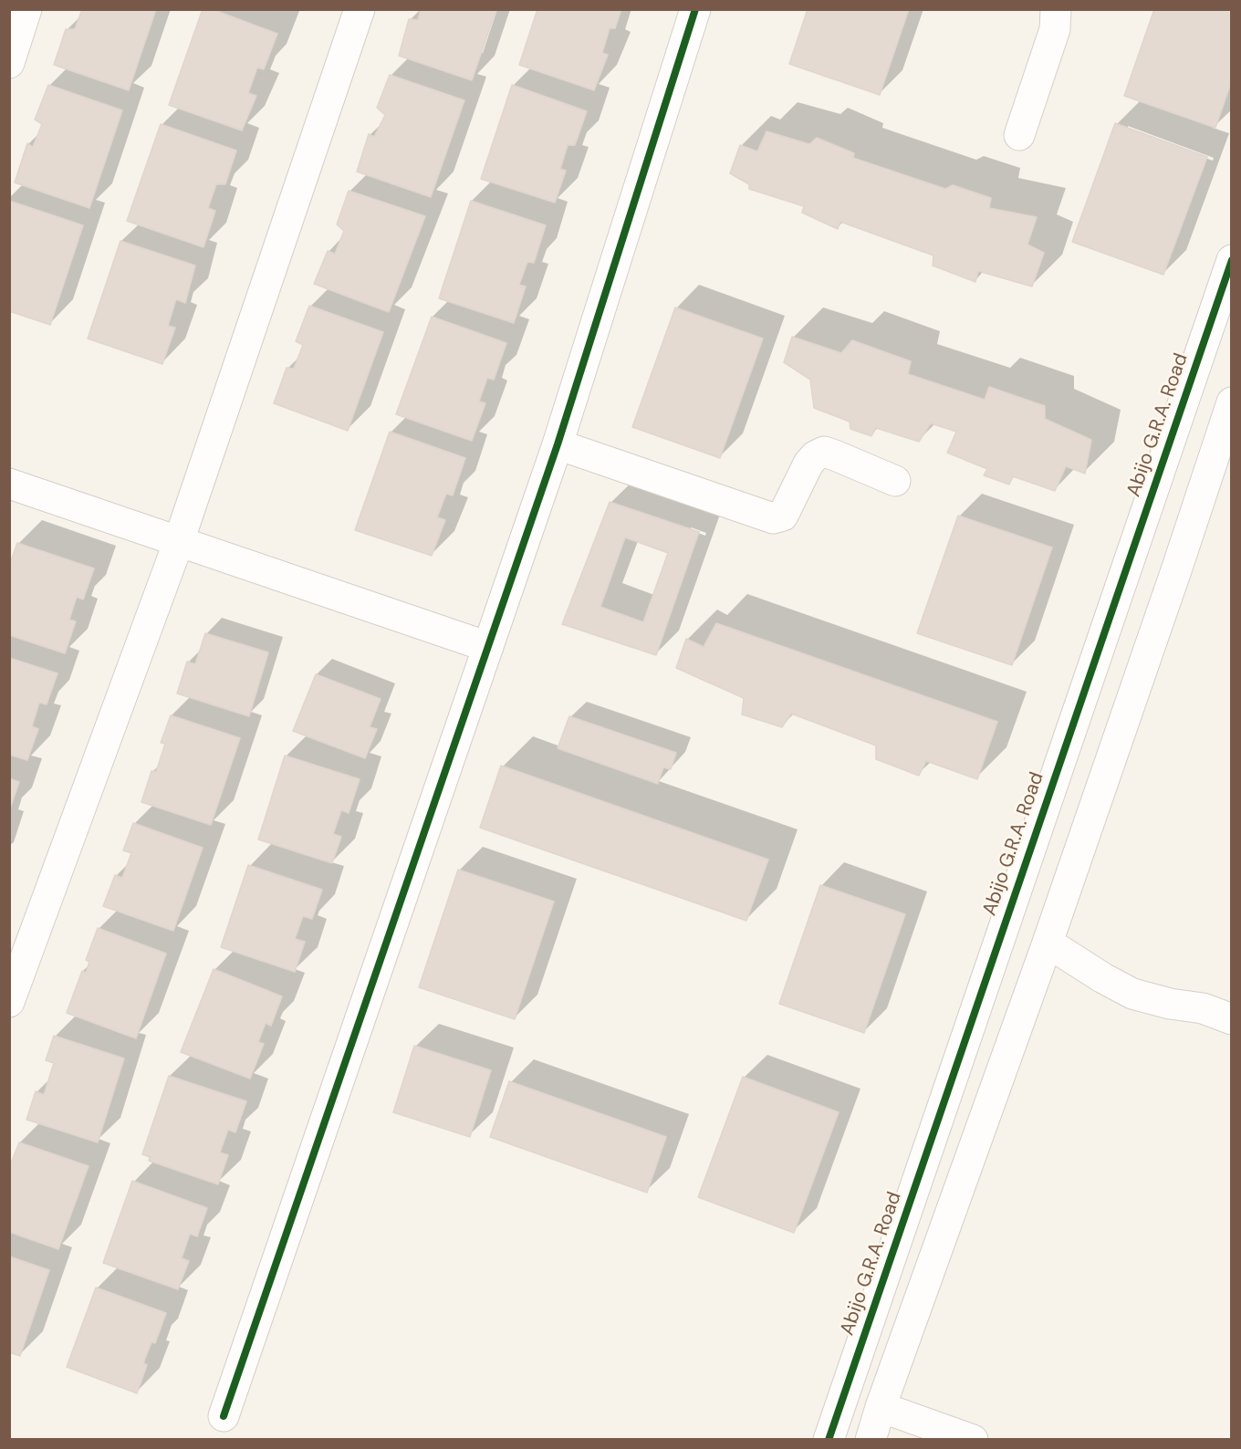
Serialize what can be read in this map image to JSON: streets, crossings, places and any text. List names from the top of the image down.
{
  "streets": {
    "street": ["Abijo G.R.A. Road"]
  }
}
